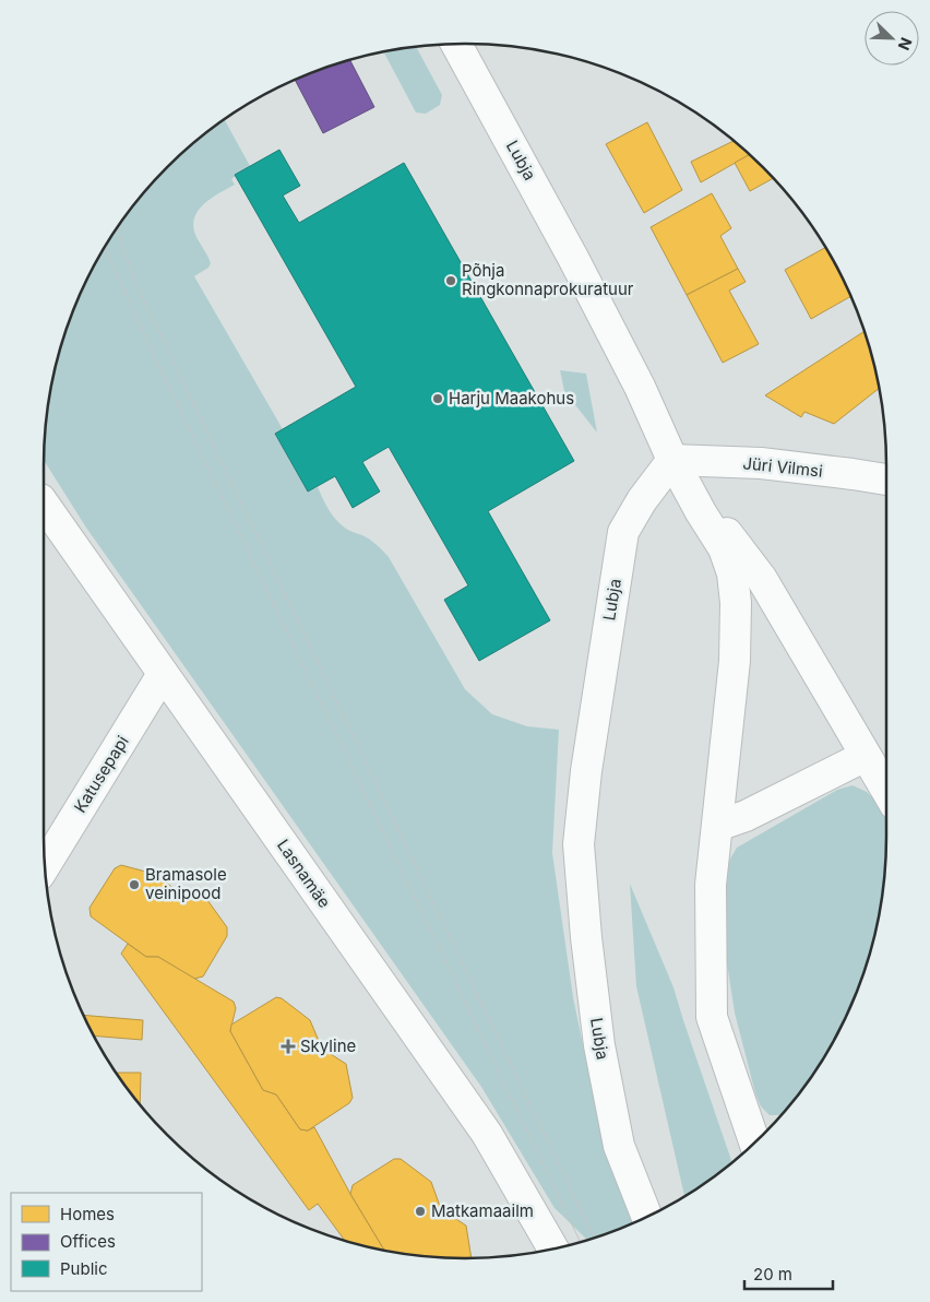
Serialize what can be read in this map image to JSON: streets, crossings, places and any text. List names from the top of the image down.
{
  "streets": {
    "street": [
      "Lubja",
      "Jüri Vilmsi",
      "Katusepapi",
      "Lasnamäe"
    ]
  },
  "crossings": [
    ["Lubja", "Jüri Vilmsi"],
    ["Katusepapi", "Lasnamäe"]
  ],
  "places": {
    "other": [
      "Põhja Ringkonnaprokuratuur",
      "Harju Maakohus",
      "Bramasole veinipood",
      "Matkamaailm"
    ],
    "health": ["Skyline"]
  },
  "legend": ["Homes", "Offices", "Public"],
  "scale_bar": "20 m",
  "north": "bottom right"
}
